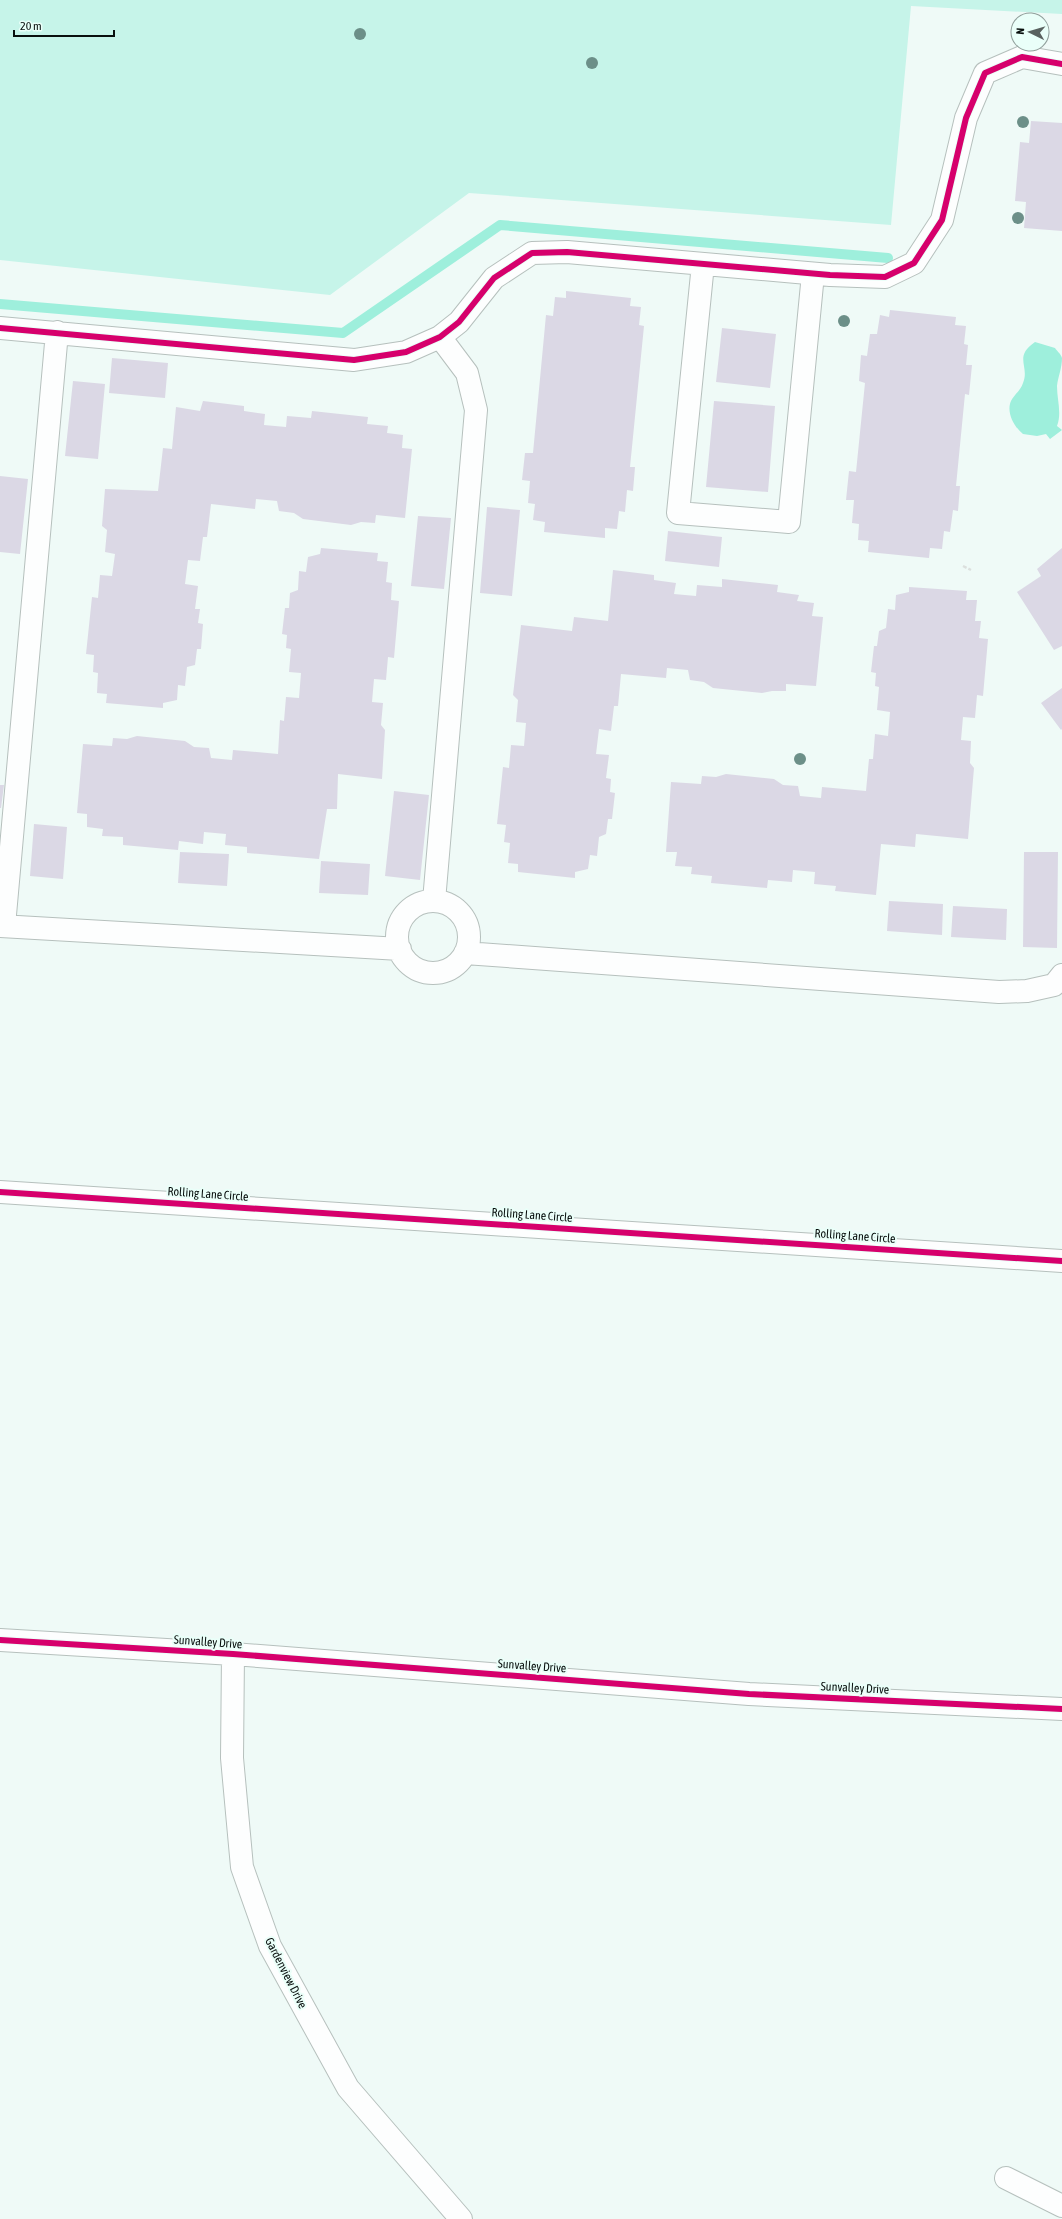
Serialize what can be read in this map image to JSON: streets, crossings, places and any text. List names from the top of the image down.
{
  "streets": {
    "street": ["Rolling Lane Circle", "Sunvalley Drive", "Gardenview Drive"]
  },
  "crossings": [
    ["Sunvalley Drive", "Gardenview Drive"]
  ],
  "scale_bar": "20 m",
  "north": "left"
}
